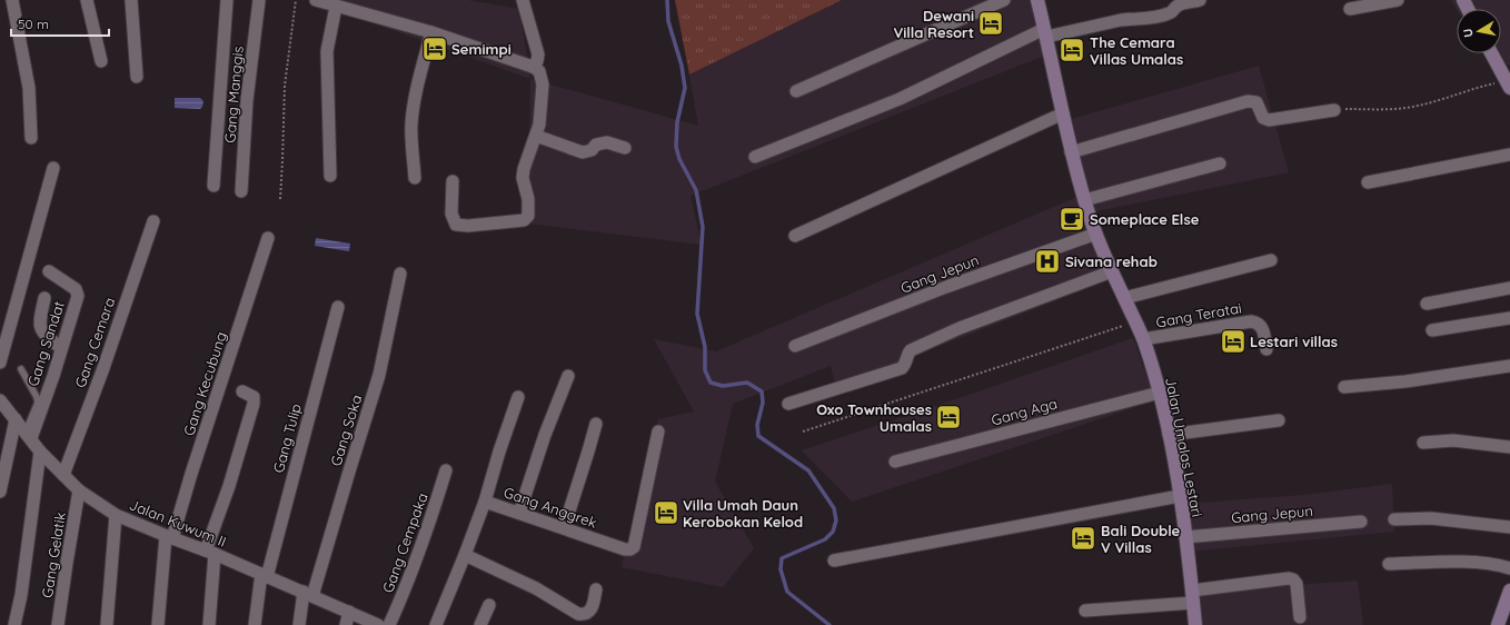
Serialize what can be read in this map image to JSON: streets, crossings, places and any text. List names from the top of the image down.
{
  "streets": {
    "street": [
      "Gang Manggis",
      "Gang Jepun",
      "Gang Teratai",
      "Gang Cemara",
      "Gang Sandat",
      "Gang Kecubung",
      "Gang Aga",
      "Gang Soka",
      "Gang Tulip",
      "Jalan Umalas Lestari",
      "Gang Anggrek",
      "Jalan Kuwum II",
      "Gang Cempaka",
      "Gang Gelatik"
    ]
  },
  "crossings": [
    ["Gang Jepun", "Jalan Umalas Lestari"],
    ["Gang Teratai", "Jalan Umalas Lestari"],
    ["Gang Cemara", "Jalan Kuwum II"],
    ["Gang Sandat", "Jalan Kuwum II"],
    ["Gang Kecubung", "Jalan Kuwum II"],
    ["Gang Aga", "Jalan Umalas Lestari"],
    ["Gang Soka", "Jalan Kuwum II"],
    ["Gang Tulip", "Jalan Kuwum II"],
    ["Jalan Kuwum II", "Gang Gelatik"]
  ],
  "places": {
    "hotel": [
      "Dewani Villa Resort",
      "Semimpi",
      "The Cemara Villas Umalas",
      "Lestari villas",
      "Oxo Townhouses Umalas",
      "Villa Umah Daun Kerobokan Kelod",
      "Bali Double V Villas"
    ],
    "cafe": ["Someplace Else"],
    "hospital": ["Sivana rehab"]
  },
  "scale_bar": "50 m",
  "north": "left"
}
